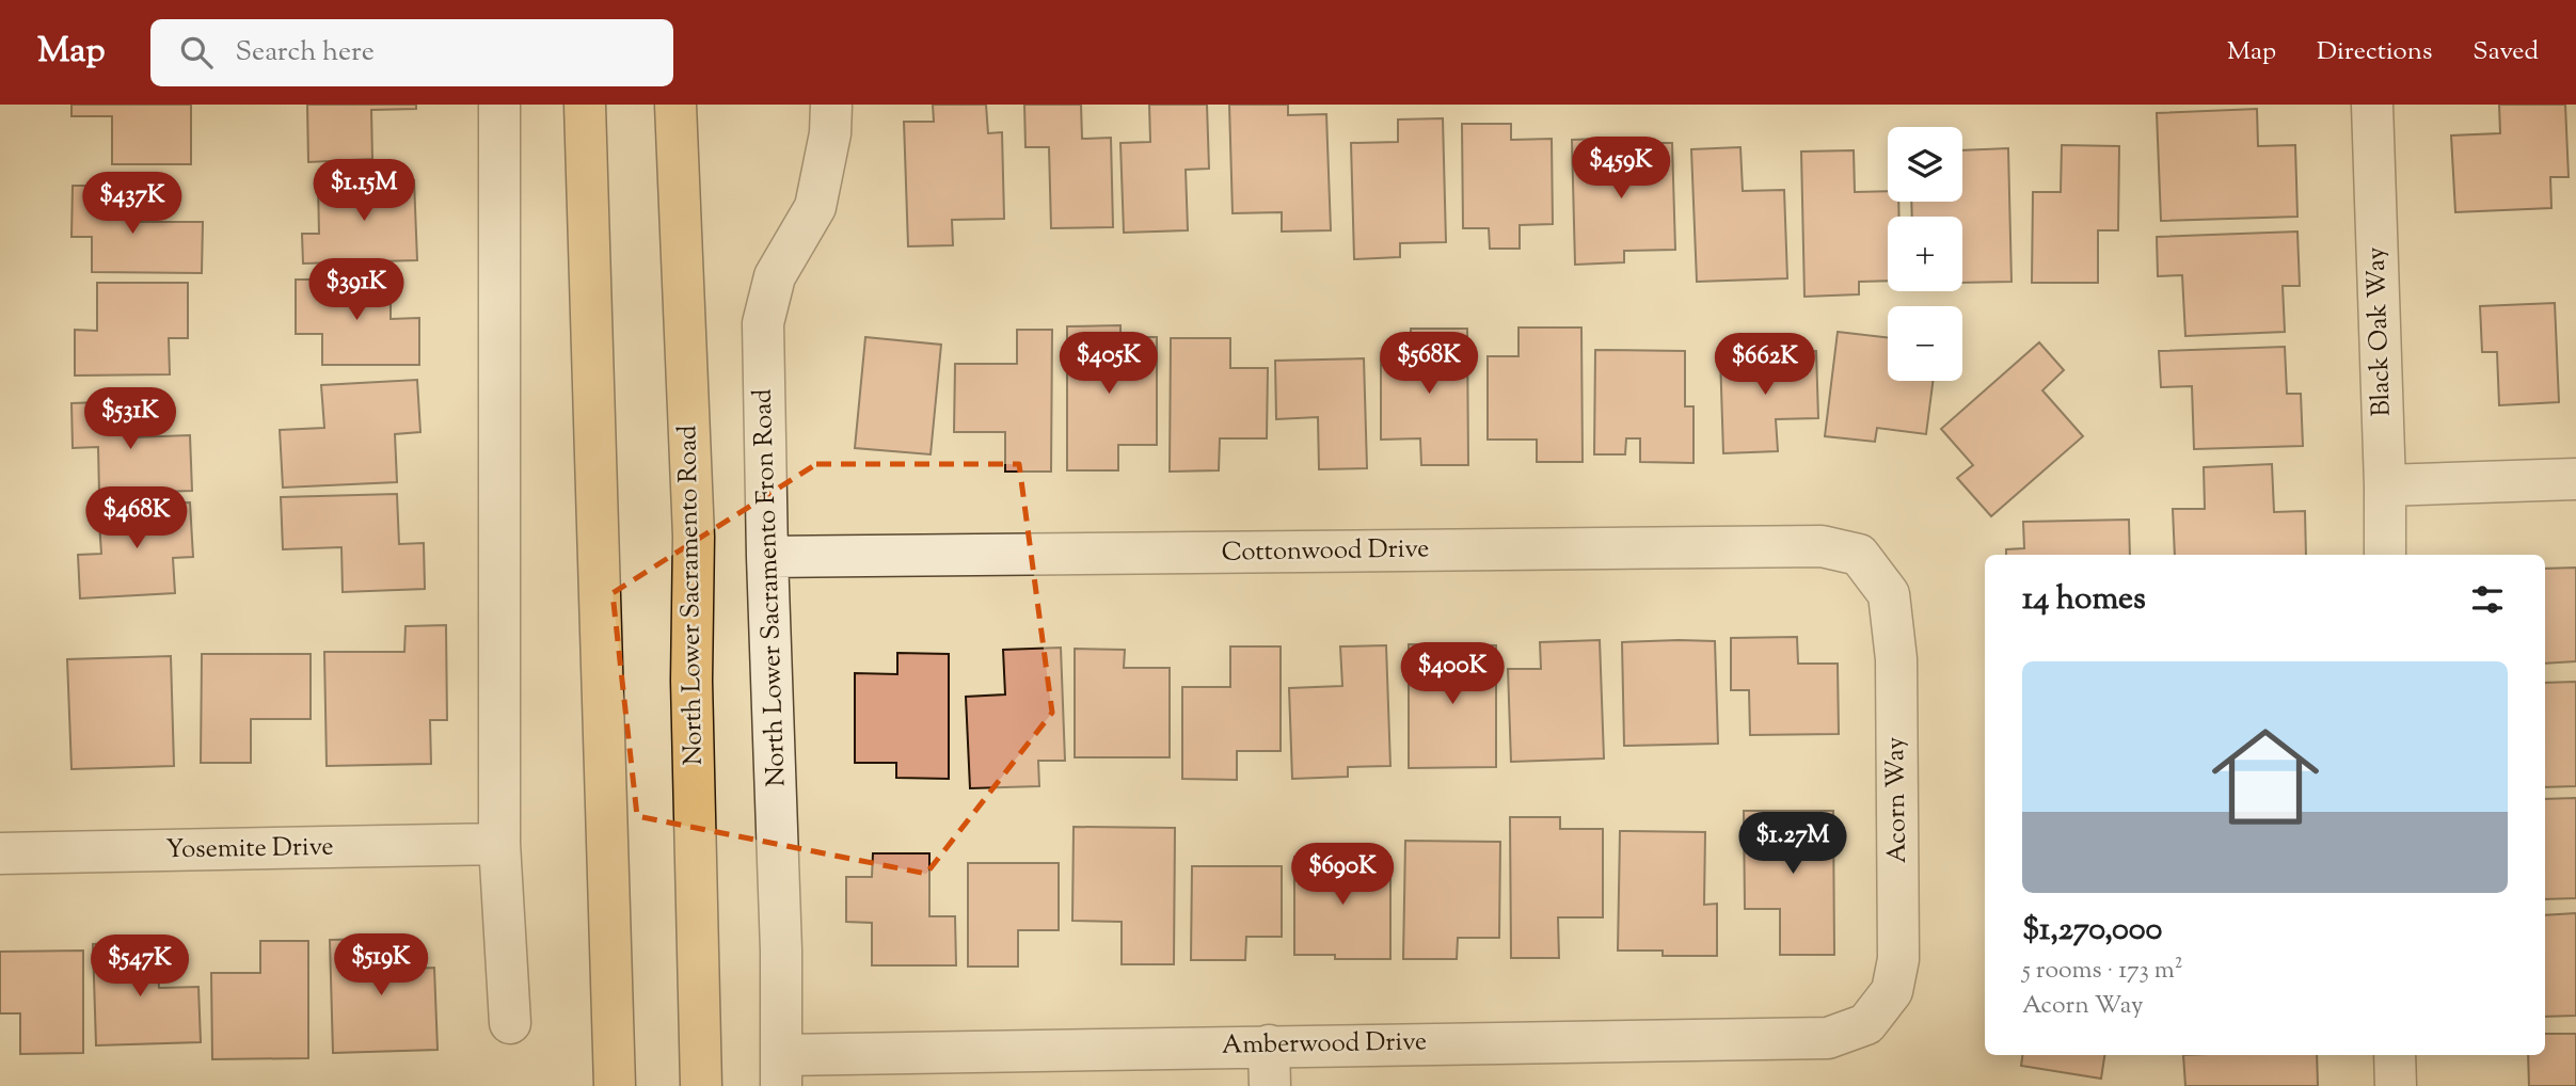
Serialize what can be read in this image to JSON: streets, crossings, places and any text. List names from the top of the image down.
{
  "streets": {
    "main road": ["North Lower Sacramento Road"],
    "street": [
      "Black Oak Way",
      "Cottonwood Drive",
      "North Lower Sacramento Fron Road",
      "Acorn Way",
      "Yosemite Drive",
      "Amberwood Drive"
    ]
  },
  "crossings": [
    ["Cottonwood Drive", "North Lower Sacramento Fron Road"],
    ["Cottonwood Drive", "Acorn Way"],
    ["North Lower Sacramento Fron Road", "Amberwood Drive"],
    ["Acorn Way", "Amberwood Drive"]
  ],
  "page": {
    "header": "Map",
    "search": "Search here",
    "nav": ["Map", "Directions", "Saved"],
    "map_buttons": ["+", "−"],
    "price": [
      "$459K",
      "$1.15M",
      "$437K",
      "$391K",
      "$405K",
      "$568K",
      "$662K",
      "$531K",
      "$468K",
      "$400K",
      "$1.27M",
      "$690K",
      "$519K",
      "$547K"
    ],
    "heading": "14 homes",
    "list": [
      {
        "name": "$1,270,000",
        "note": "5 rooms · 173 m² · Acorn Way"
      }
    ]
  }
}
